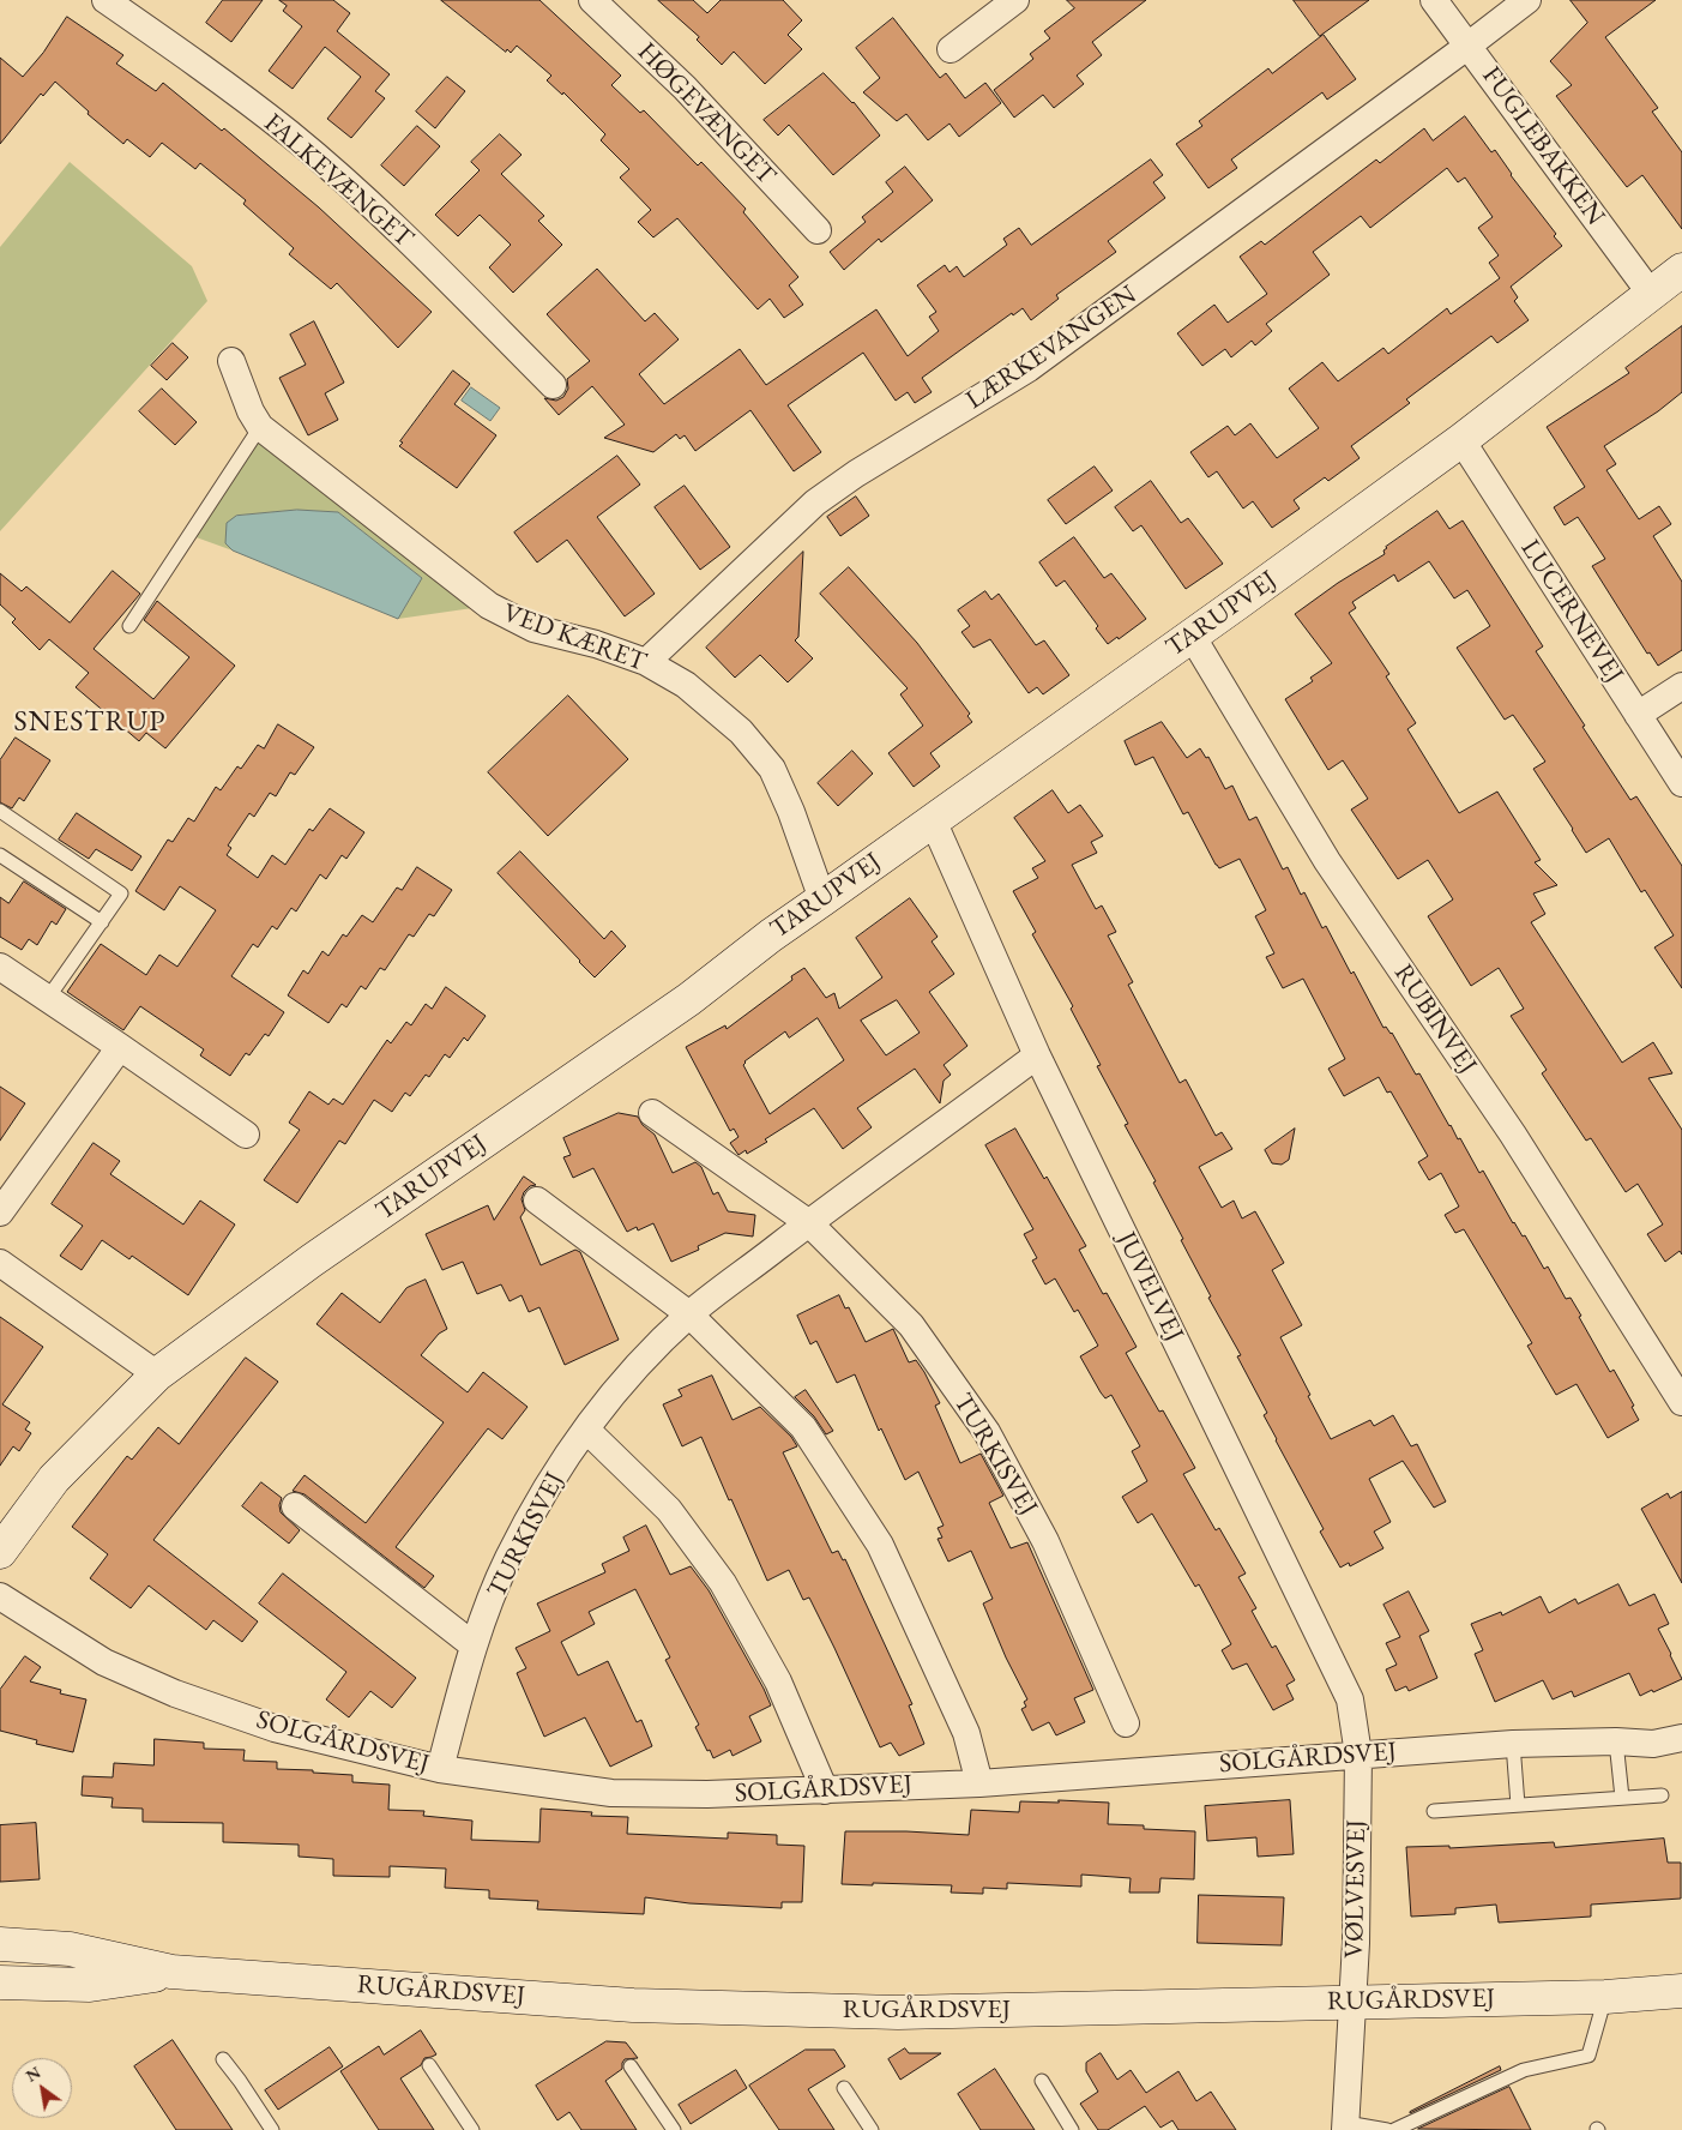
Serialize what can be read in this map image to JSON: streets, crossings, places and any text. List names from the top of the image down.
{
  "streets": {
    "street": [
      "HØGEVÆNGET",
      "FUGLEBAKKEN",
      "FALKEVÆNGET",
      "LÆRKEVANGEN",
      "LUCERNEVEJ",
      "TARUPVEJ",
      "VED KÆRET",
      "RUBINVEJ",
      "JUVELVEJ",
      "TURKISVEJ",
      "SOLGÅRDSVEJ",
      "VØLVESVEJ",
      "RUGÅRDSVEJ"
    ]
  },
  "crossings": [
    ["FUGLEBAKKEN", "LÆRKEVANGEN"],
    ["FUGLEBAKKEN", "TARUPVEJ"],
    ["LÆRKEVANGEN", "VED KÆRET"],
    ["LUCERNEVEJ", "TARUPVEJ"],
    ["TARUPVEJ", "VED KÆRET"],
    ["TARUPVEJ", "RUBINVEJ"],
    ["TARUPVEJ", "JUVELVEJ"],
    ["JUVELVEJ", "TURKISVEJ"],
    ["JUVELVEJ", "SOLGÅRDSVEJ"],
    ["JUVELVEJ", "VØLVESVEJ"],
    ["TURKISVEJ", "SOLGÅRDSVEJ"],
    ["SOLGÅRDSVEJ", "VØLVESVEJ"],
    ["VØLVESVEJ", "RUGÅRDSVEJ"]
  ],
  "districts": ["SNESTRUP"],
  "north": "top left"
}
